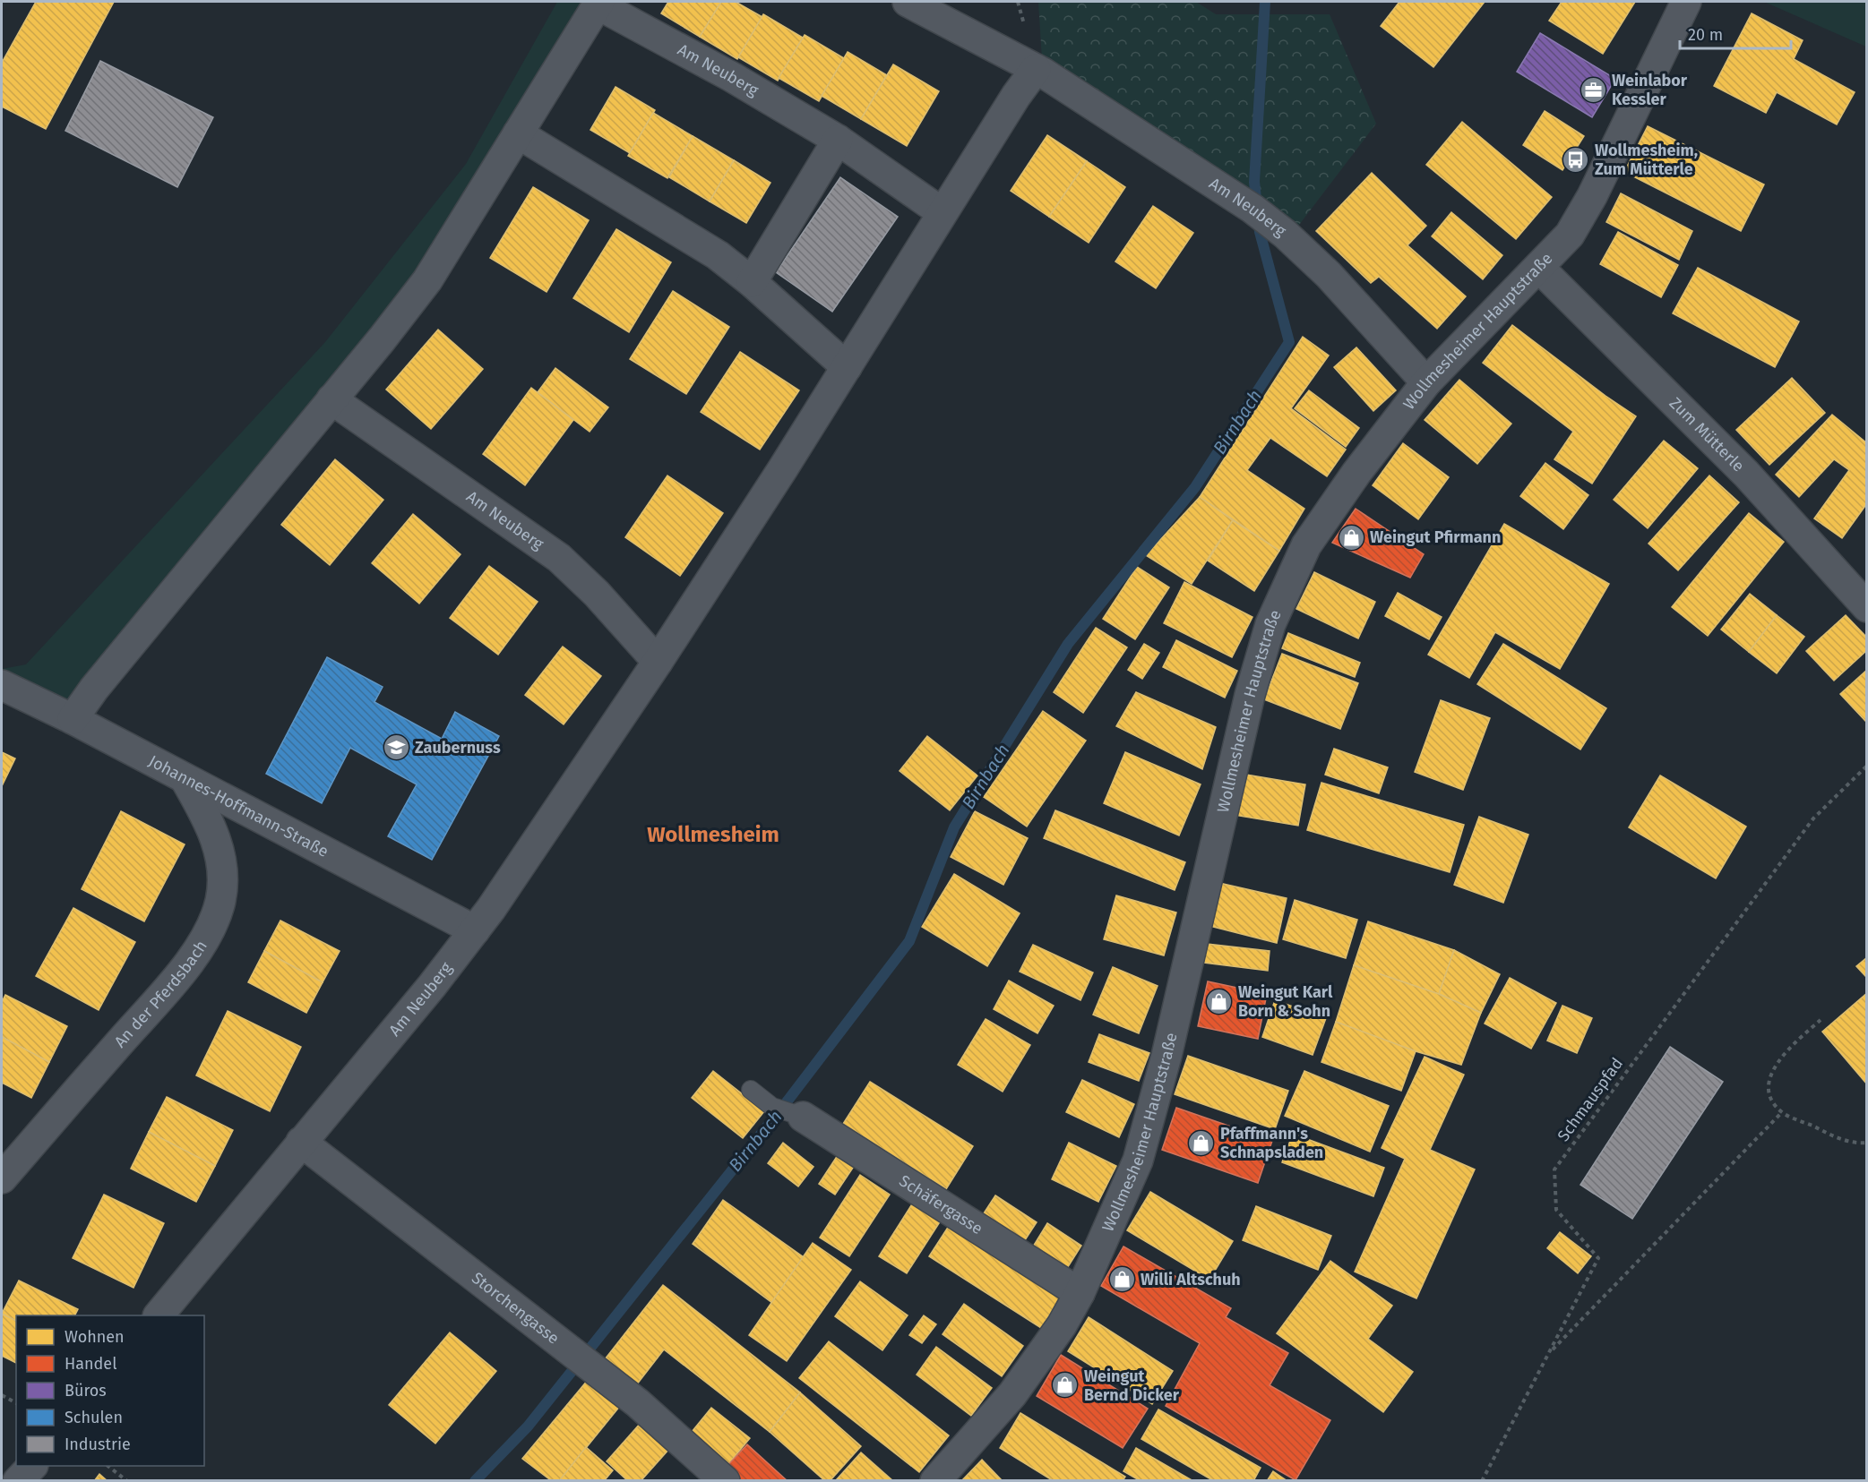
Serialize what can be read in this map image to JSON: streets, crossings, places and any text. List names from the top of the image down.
{
  "streets": {
    "street": [
      "Am Neuberg",
      "Wollmesheimer Hauptstraße",
      "Zum Mütterle",
      "Johannes-Hoffmann-Straße",
      "An der Pferdsbach",
      "Schäfergasse",
      "Storchengasse"
    ],
    "path": ["Schmauspfad"]
  },
  "crossings": [
    ["Am Neuberg", "Wollmesheimer Hauptstraße"],
    ["Am Neuberg", "Johannes-Hoffmann-Straße"],
    ["Am Neuberg", "Storchengasse"],
    ["Wollmesheimer Hauptstraße", "Zum Mütterle"],
    ["Wollmesheimer Hauptstraße", "Schäfergasse"],
    ["Johannes-Hoffmann-Straße", "An der Pferdsbach"]
  ],
  "districts": ["Wollmesheim"],
  "water": ["Birnbach"],
  "places": {
    "office": ["Weinlabor Kessler"],
    "bus stop": ["Wollmesheim, Zum Mütterle"],
    "shop": [
      "Weingut Pfirmann",
      "Weingut Karl Born & Sohn",
      "Pfaffmann's Schnapsladen",
      "Willi Altschuh",
      "Weingut Bernd Dicker"
    ],
    "school or university": ["Zaubernuss"]
  },
  "legend": [
    "Wohnen",
    "Handel",
    "Büros",
    "Schulen",
    "Industrie"
  ],
  "scale_bar": "20 m"
}
